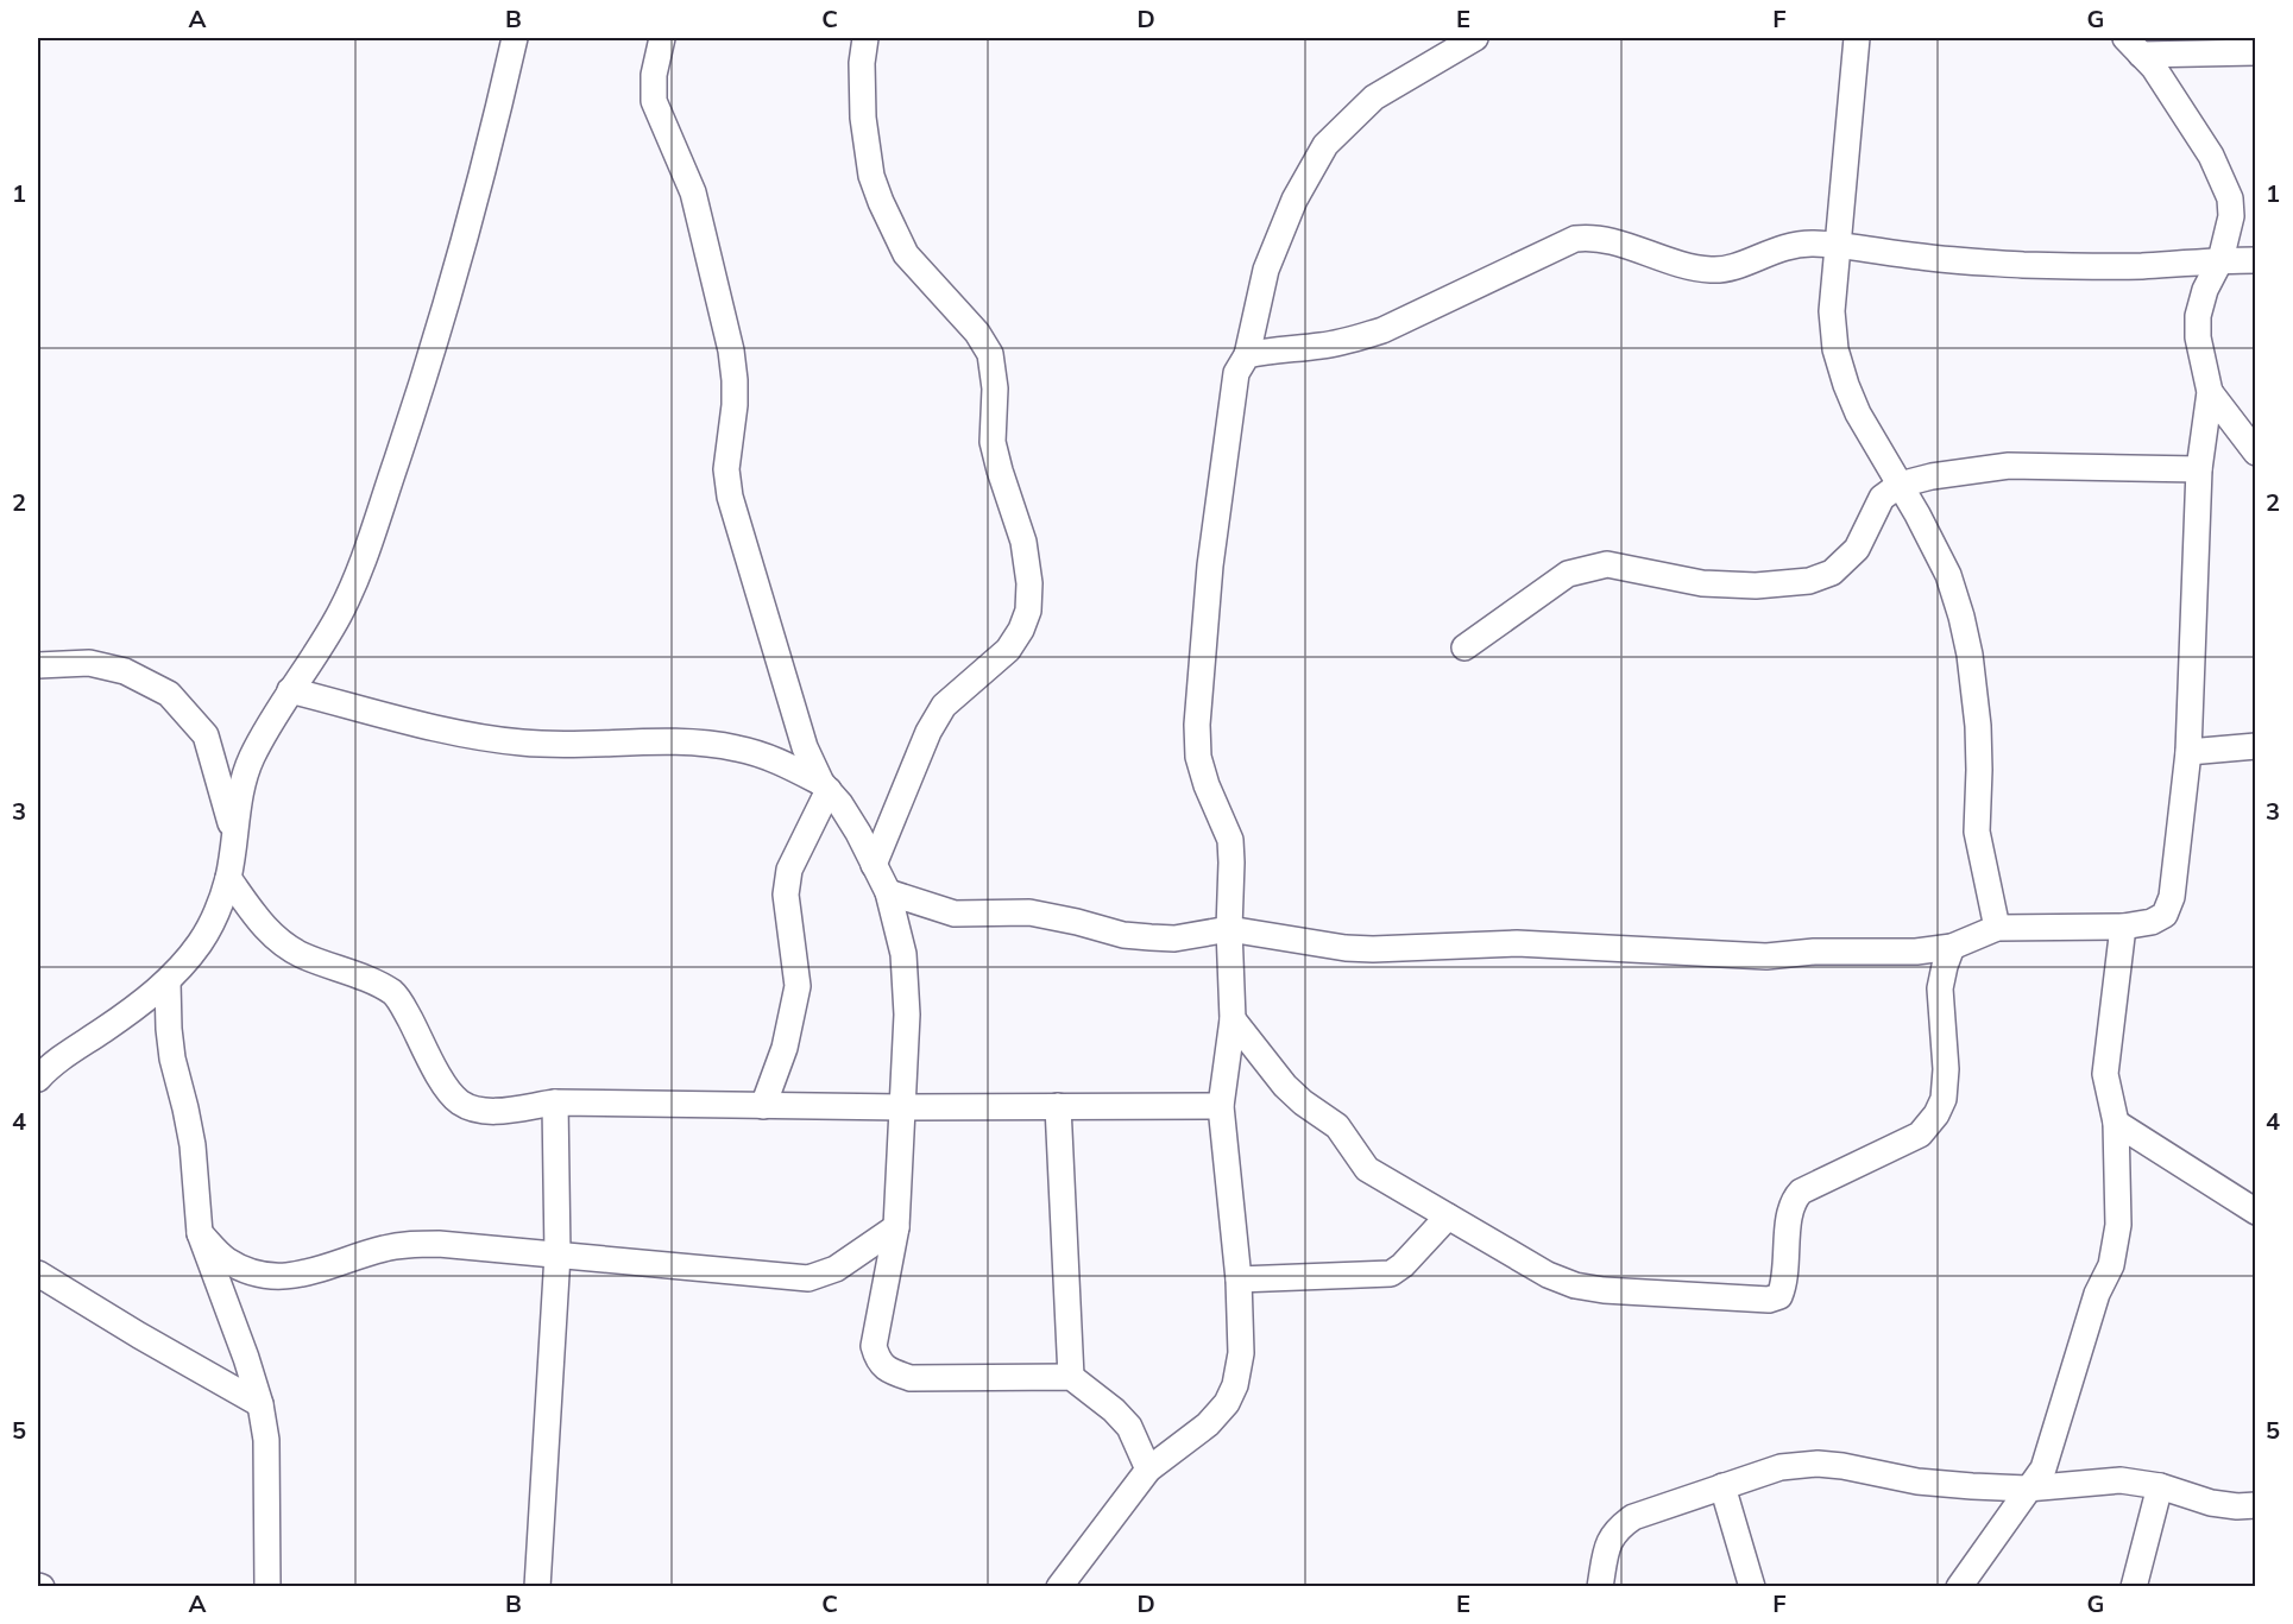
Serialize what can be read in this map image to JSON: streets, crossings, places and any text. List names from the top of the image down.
{
  "grid": {
    "columns": [
      "A",
      "B",
      "C",
      "D",
      "E",
      "F",
      "G"
    ],
    "rows": [
      "1",
      "2",
      "3",
      "4",
      "5"
    ]
  }
}
